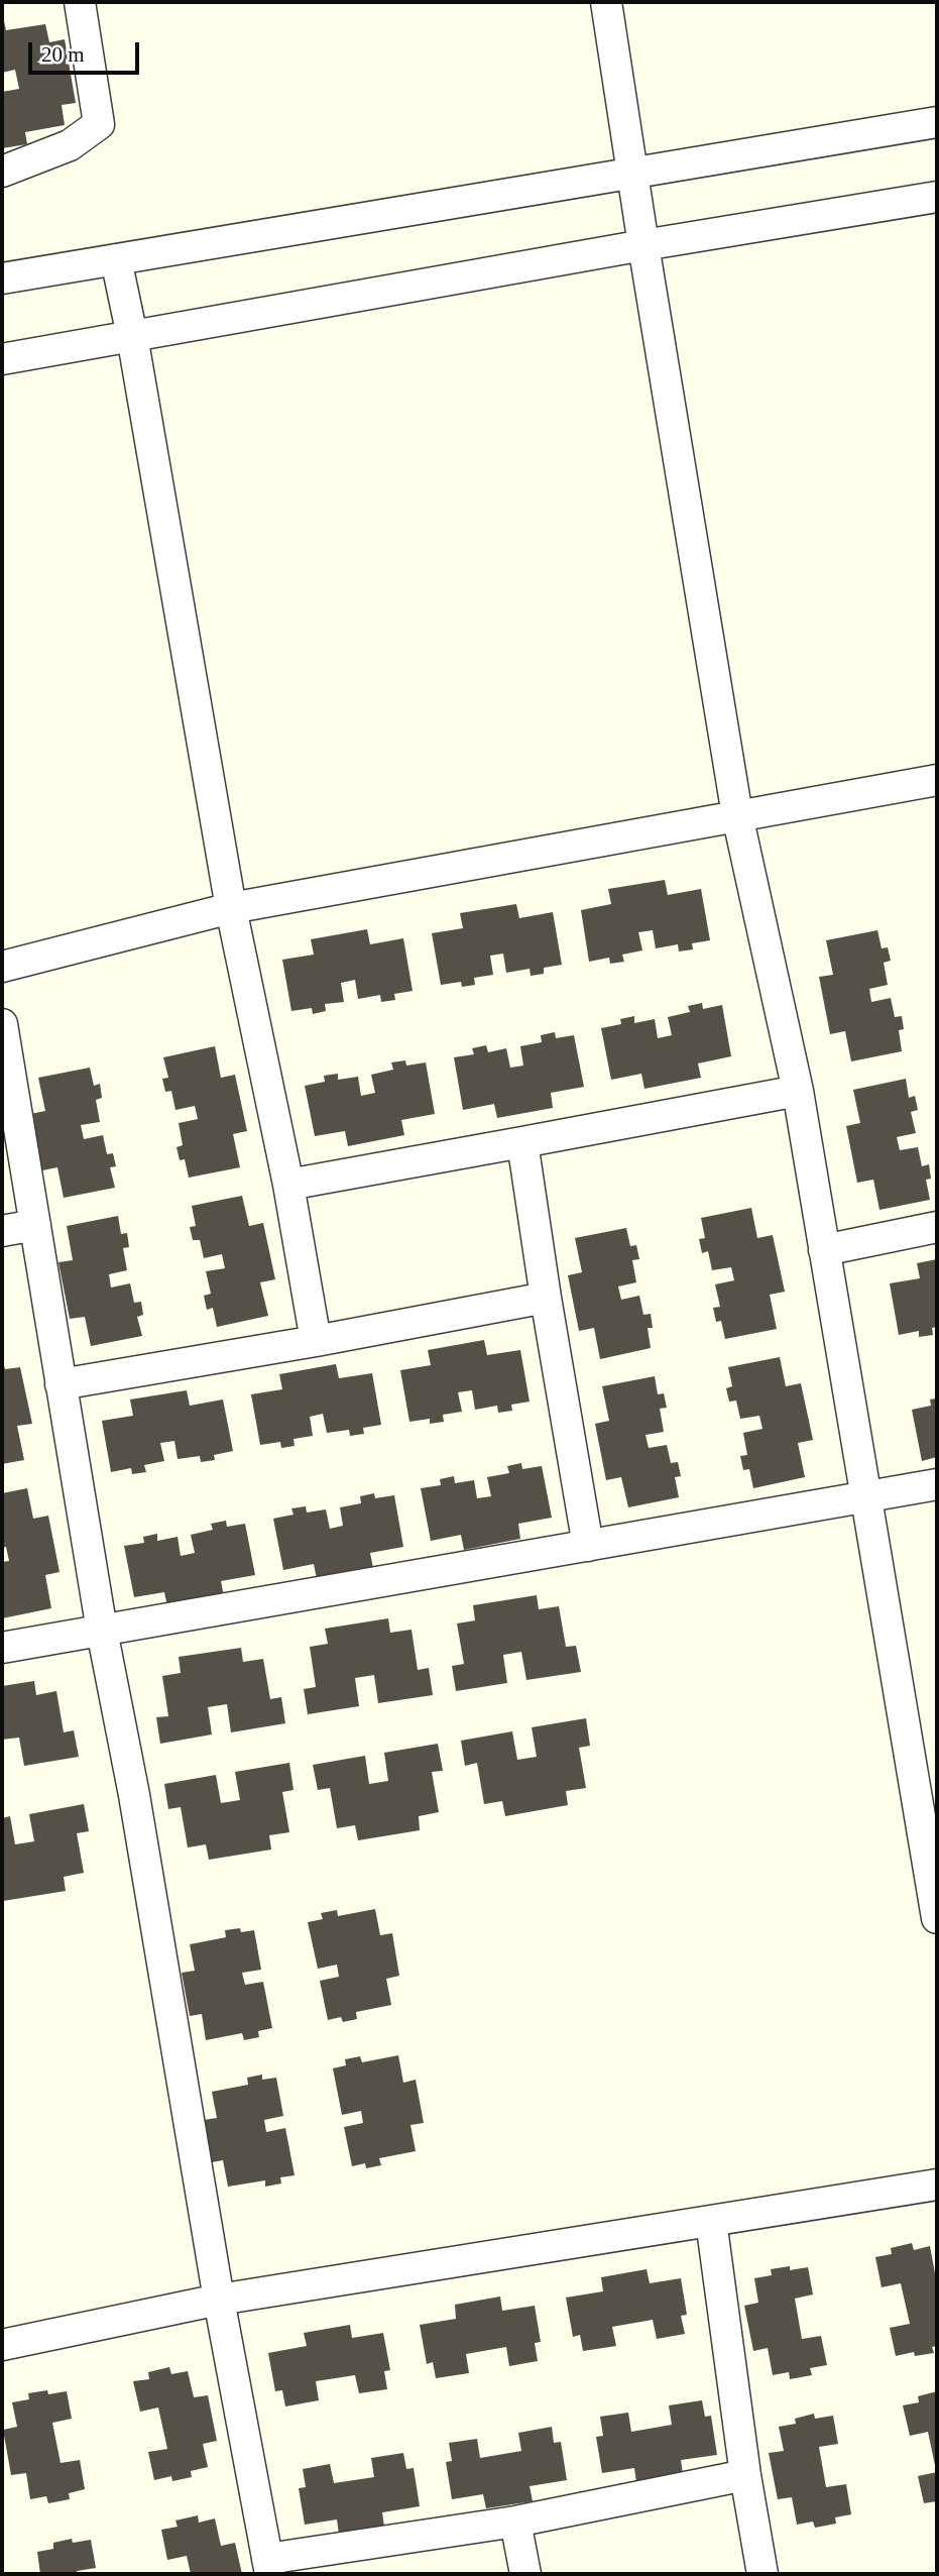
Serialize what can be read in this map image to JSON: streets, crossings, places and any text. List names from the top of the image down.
{
  "scale_bar": "20 m"
}
